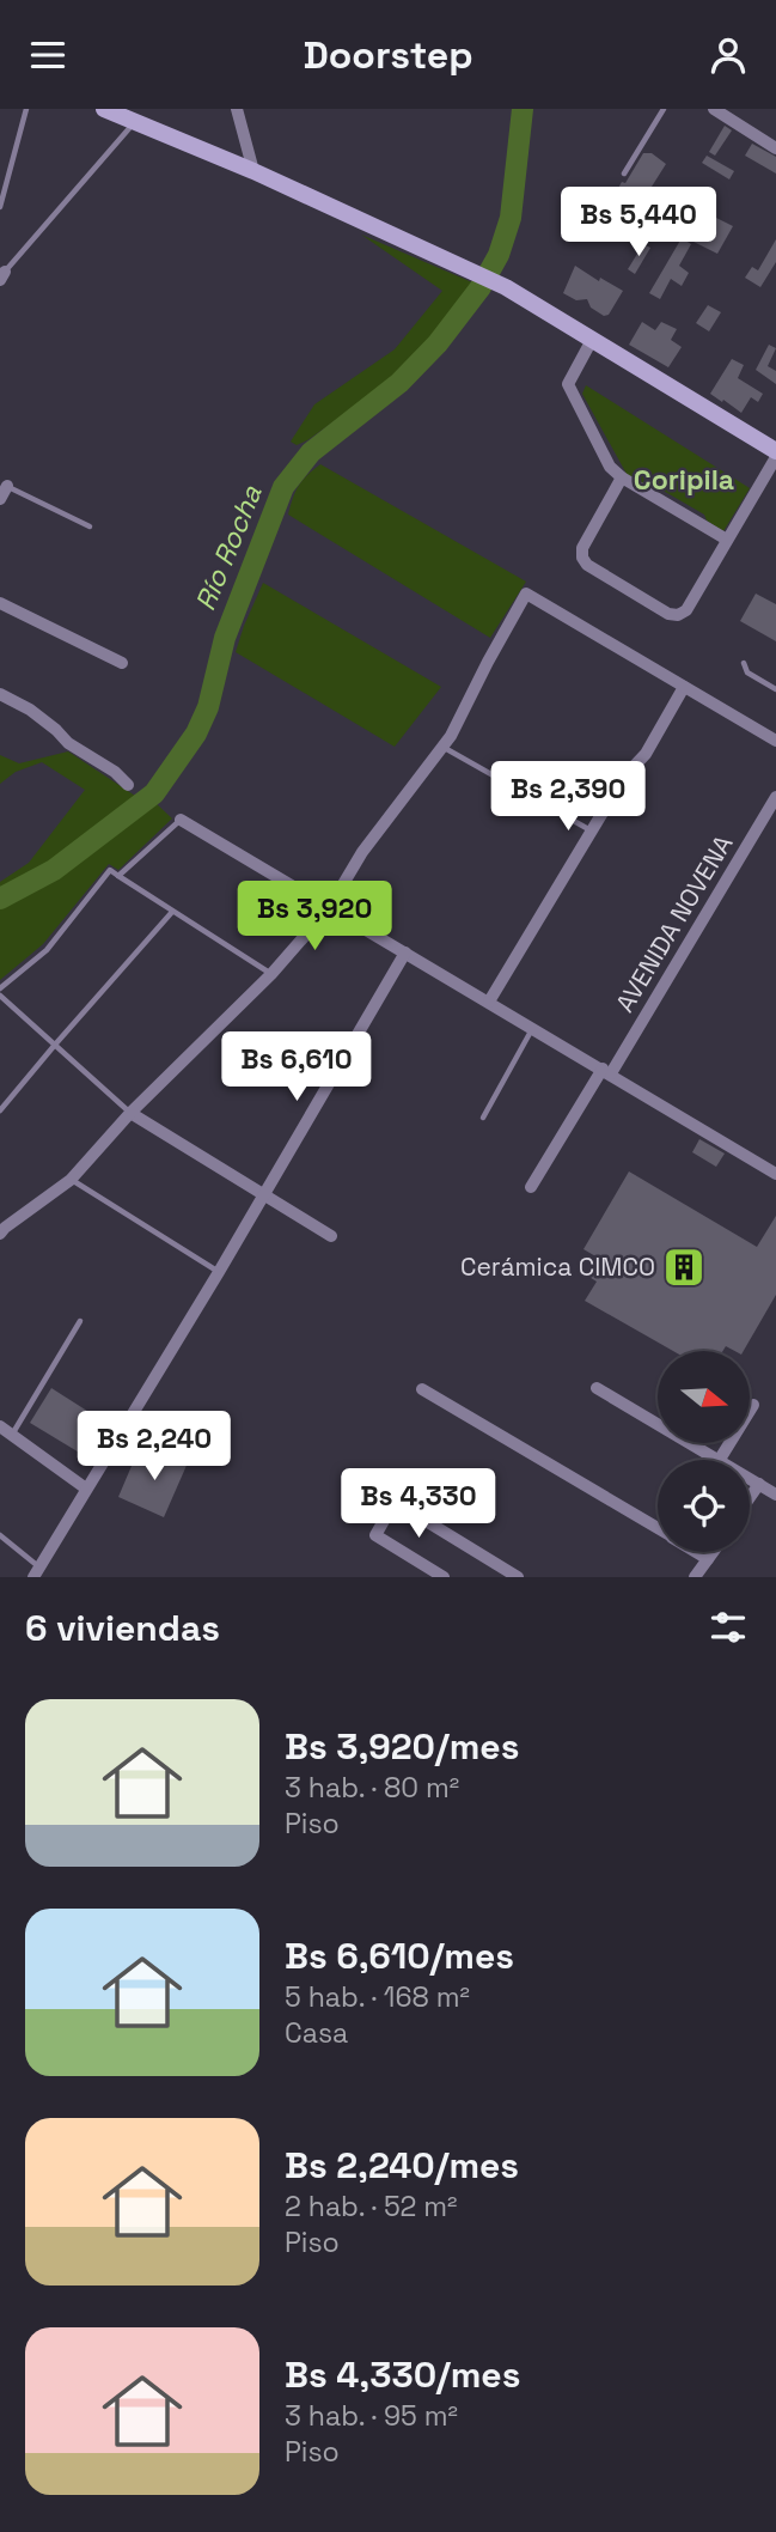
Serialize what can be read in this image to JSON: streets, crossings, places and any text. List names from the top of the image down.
{
  "streets": {
    "street": ["AVENIDA NOVENA"]
  },
  "districts": ["Coripila"],
  "water": ["Río Rocha"],
  "places": {
    "building": ["Cerámica CIMCO"]
  },
  "north": "right",
  "page": {
    "header": "Doorstep",
    "price": [
      "Bs 5,440",
      "Bs 2,390",
      "Bs 3,920",
      "Bs 6,610",
      "Bs 2,240",
      "Bs 4,330"
    ],
    "heading": "6 viviendas",
    "list": [
      {
        "name": "Bs 3,920/mes",
        "note": "3 hab. · 80 m² · Piso"
      },
      {
        "name": "Bs 6,610/mes",
        "note": "5 hab. · 168 m² · Casa"
      },
      {
        "name": "Bs 2,240/mes",
        "note": "2 hab. · 52 m² · Piso"
      },
      {
        "name": "Bs 4,330/mes",
        "note": "3 hab. · 95 m² · Piso"
      }
    ]
  }
}
